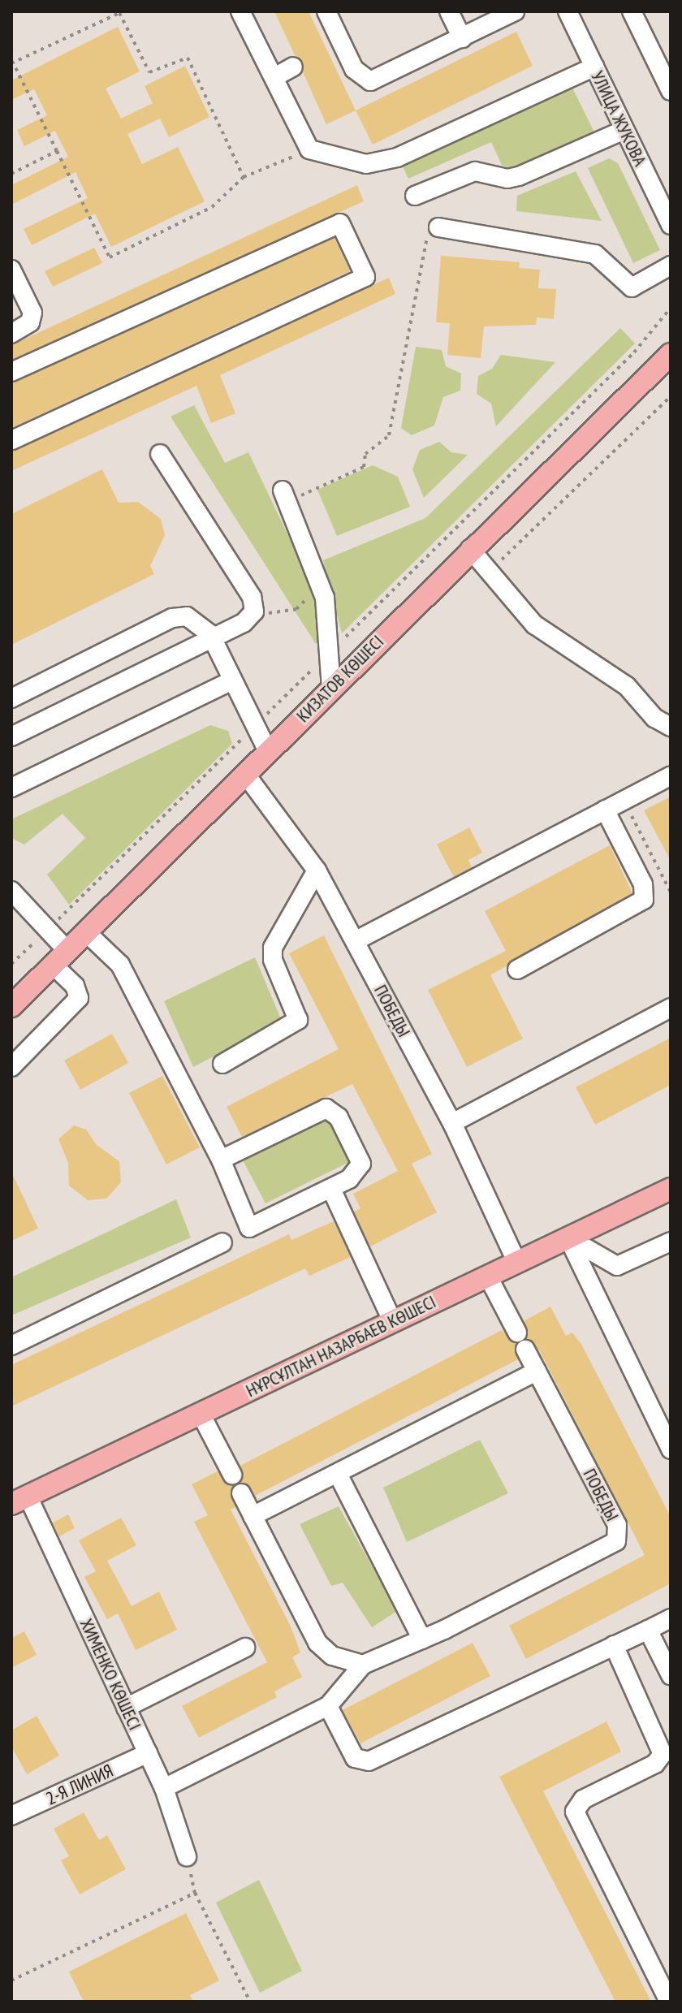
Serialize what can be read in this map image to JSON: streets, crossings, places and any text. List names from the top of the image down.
{
  "streets": {
    "main road": ["КИЗАТОВ КӨШЕСІ", "НҰРСҰЛТАН НАЗАРБАЕВ КӨШЕСІ"],
    "street": [
      "УЛИЦА ЖУКОВА",
      "ПОБЕДЫ",
      "ХИМЕНКО КӨШЕСІ",
      "2-Я ЛИНИЯ"
    ]
  },
  "crossings": [
    ["КИЗАТОВ КӨШЕСІ", "ПОБЕДЫ"],
    ["ПОБЕДЫ", "НҰРСҰЛТАН НАЗАРБАЕВ КӨШЕСІ"],
    ["НҰРСҰЛТАН НАЗАРБАЕВ КӨШЕСІ", "ХИМЕНКО КӨШЕСІ"],
    ["ХИМЕНКО КӨШЕСІ", "2-Я ЛИНИЯ"]
  ]
}
